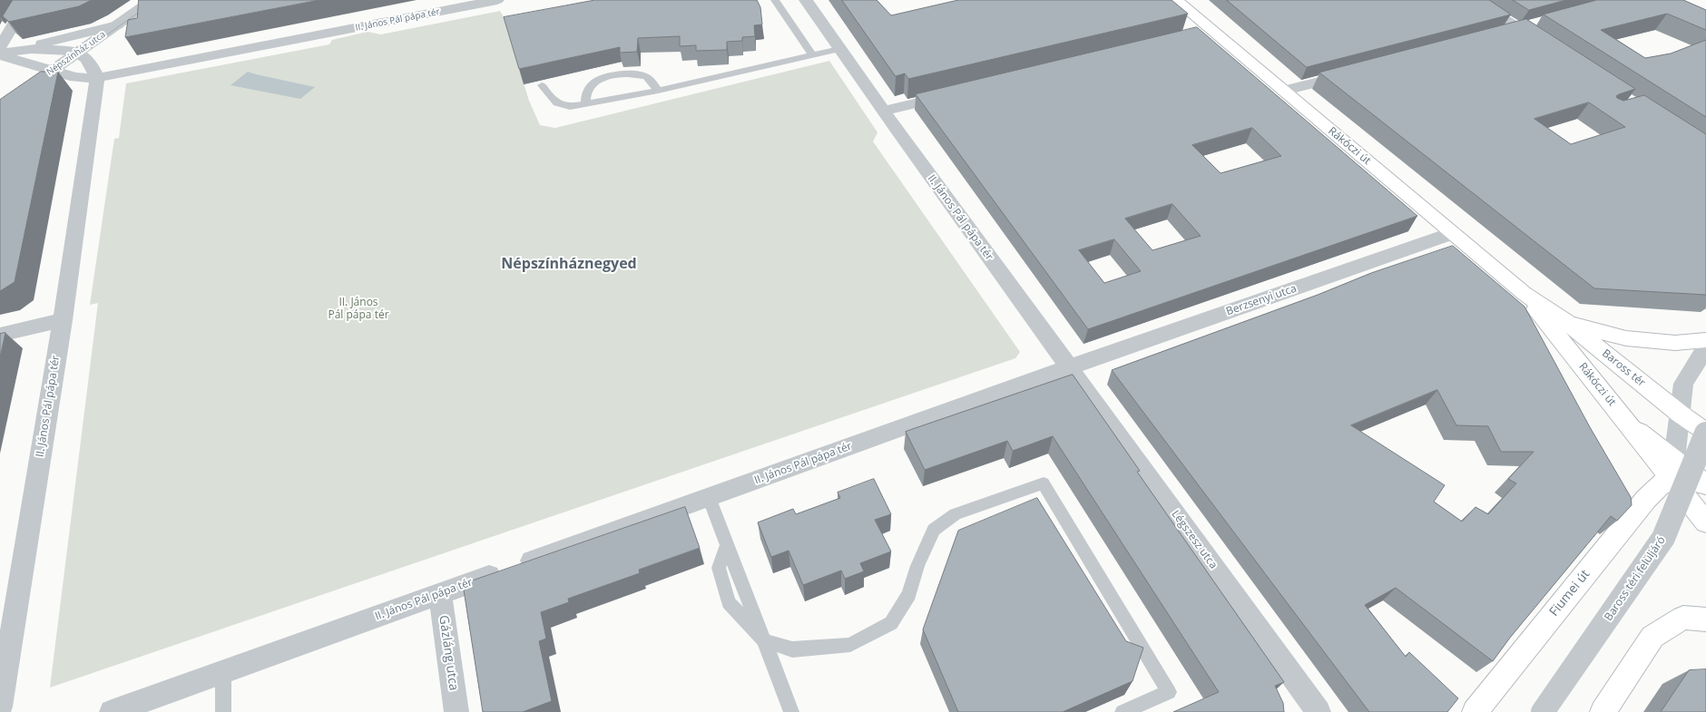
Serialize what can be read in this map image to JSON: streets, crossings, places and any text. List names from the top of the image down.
{
  "streets": {
    "main road": ["Rákóczi út", "Baross tér", "Fiumei út"],
    "street": [
      "II. János Pál pápa tér",
      "Népszínház utca",
      "Berzsenyi utca",
      "Légszesz utca",
      "Baross téri felüljáró",
      "Gázláng utca"
    ]
  },
  "crossings": [
    ["II. János Pál pápa tér", "Népszínház utca"],
    ["II. János Pál pápa tér", "Berzsenyi utca"],
    ["II. János Pál pápa tér", "Légszesz utca"],
    ["II. János Pál pápa tér", "Gázláng utca"],
    ["Rákóczi út", "Berzsenyi utca"],
    ["Rákóczi út", "Baross tér"],
    ["Rákóczi út", "Fiumei út"],
    ["Berzsenyi utca", "Légszesz utca"],
    ["Baross tér", "Baross téri felüljáró"]
  ],
  "districts": ["Népszínháznegyed"],
  "parks": ["II. János Pál pápa tér"]
}
